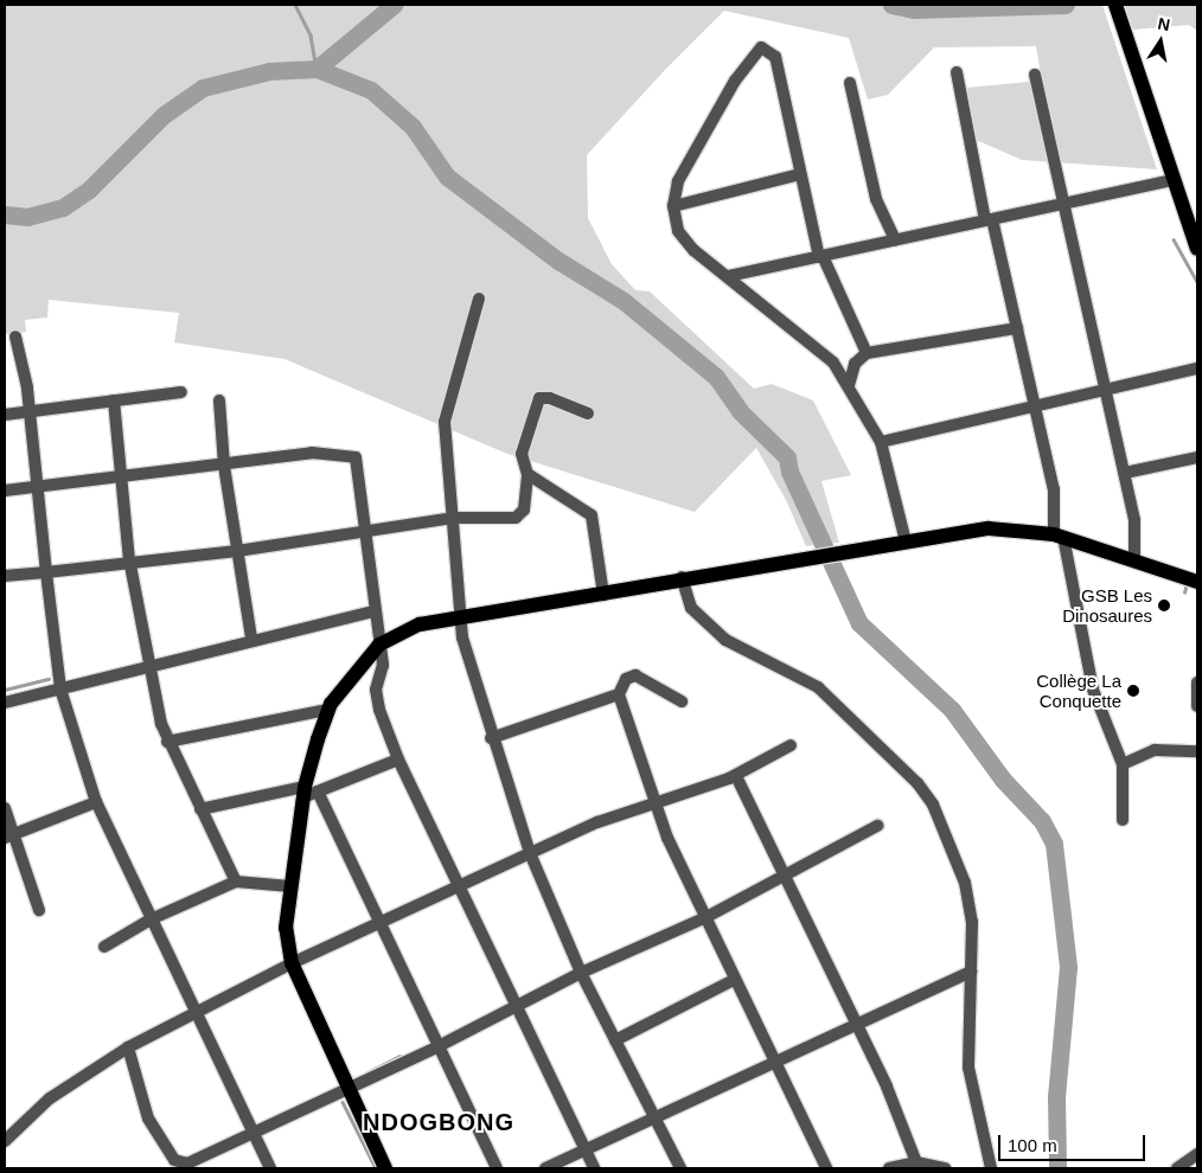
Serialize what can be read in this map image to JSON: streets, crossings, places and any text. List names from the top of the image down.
{
  "districts": ["NDOGBONG"],
  "places": ["GSB Les Dinosaures", "Collège La Conquette"],
  "scale_bar": "100 m",
  "north": "top"
}
